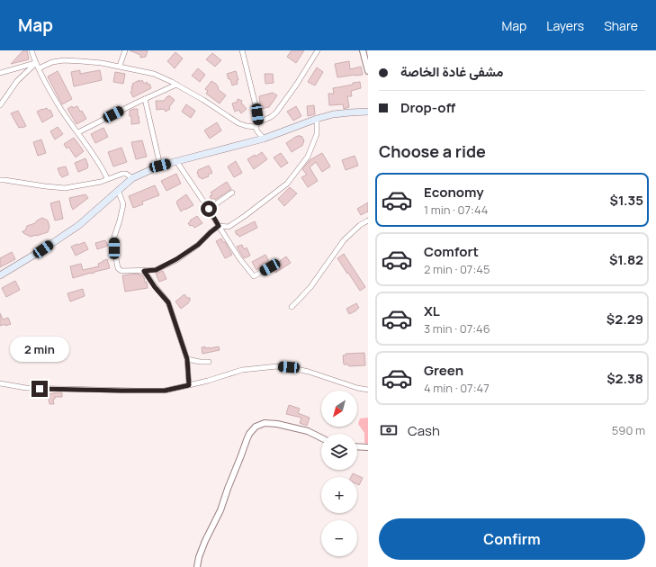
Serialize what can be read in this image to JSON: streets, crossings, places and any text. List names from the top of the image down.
{
  "north": "bottom left",
  "page": {
    "header": "Map",
    "nav": ["Map", "Layers", "Share"],
    "banner": ["مشفى غادة الخاصة", "Drop-off"],
    "heading": "Choose a ride",
    "list": [
      {
        "name": "Economy",
        "note": "1 min · 07:44",
        "value": "$1.35"
      },
      {
        "name": "Comfort",
        "note": "2 min · 07:45",
        "value": "$1.82"
      },
      {
        "name": "XL",
        "note": "3 min · 07:46",
        "value": "$2.29"
      },
      {
        "name": "Green",
        "note": "4 min · 07:47",
        "value": "$2.38"
      }
    ],
    "bubble": "2 min",
    "map_buttons": ["+", "−"],
    "pay": ["Cash", "590 m"],
    "buttons": "Confirm"
  }
}
